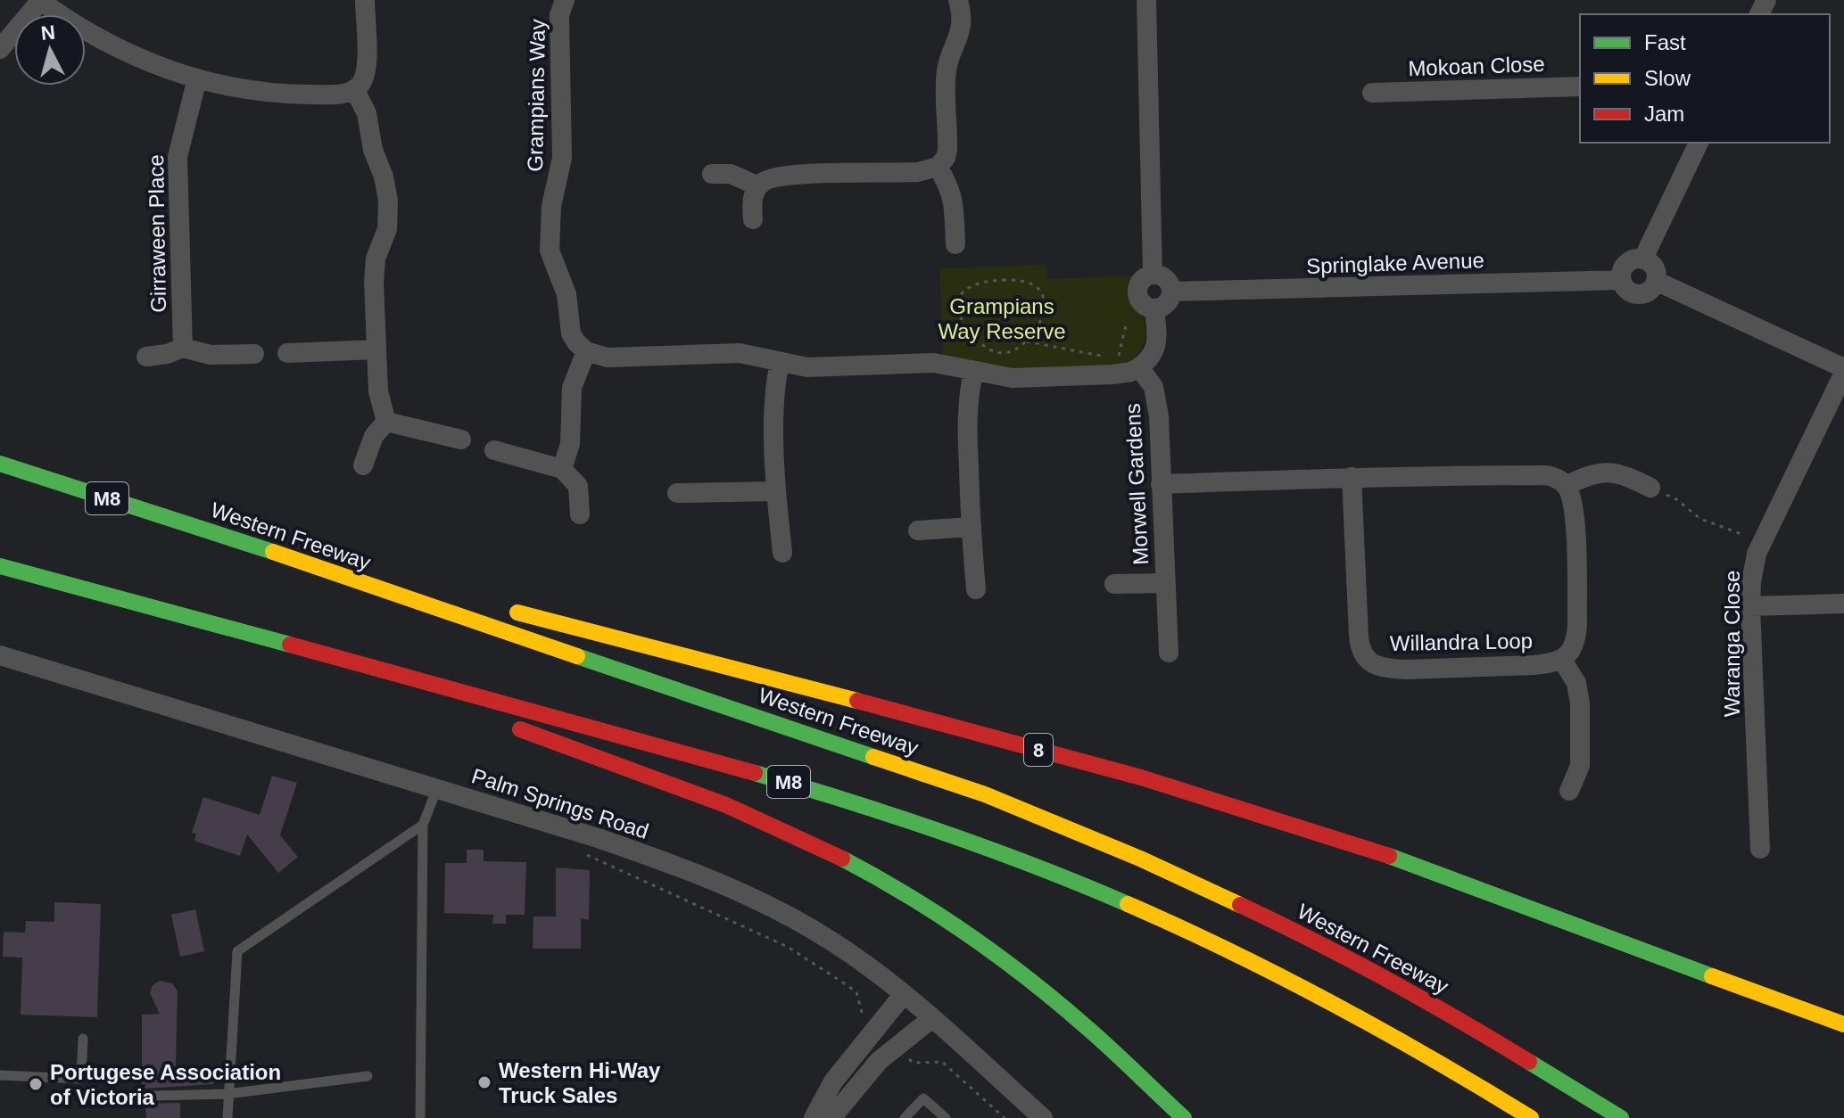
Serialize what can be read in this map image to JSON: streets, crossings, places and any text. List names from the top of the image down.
{
  "streets": {
    "highway": ["M8", "Western Freeway", "8"],
    "street": [
      "Mokoan Close",
      "Grampians Way",
      "Girraween Place",
      "Springlake Avenue",
      "Morwell Gardens",
      "Willandra Loop",
      "Waranga Close",
      "Palm Springs Road"
    ]
  },
  "parks": ["Grampians Way Reserve"],
  "places": ["Western Hi-Way Truck Sales", "Portugese Association of Victoria"],
  "legend": ["Fast", "Slow", "Jam"],
  "north": "top"
}
